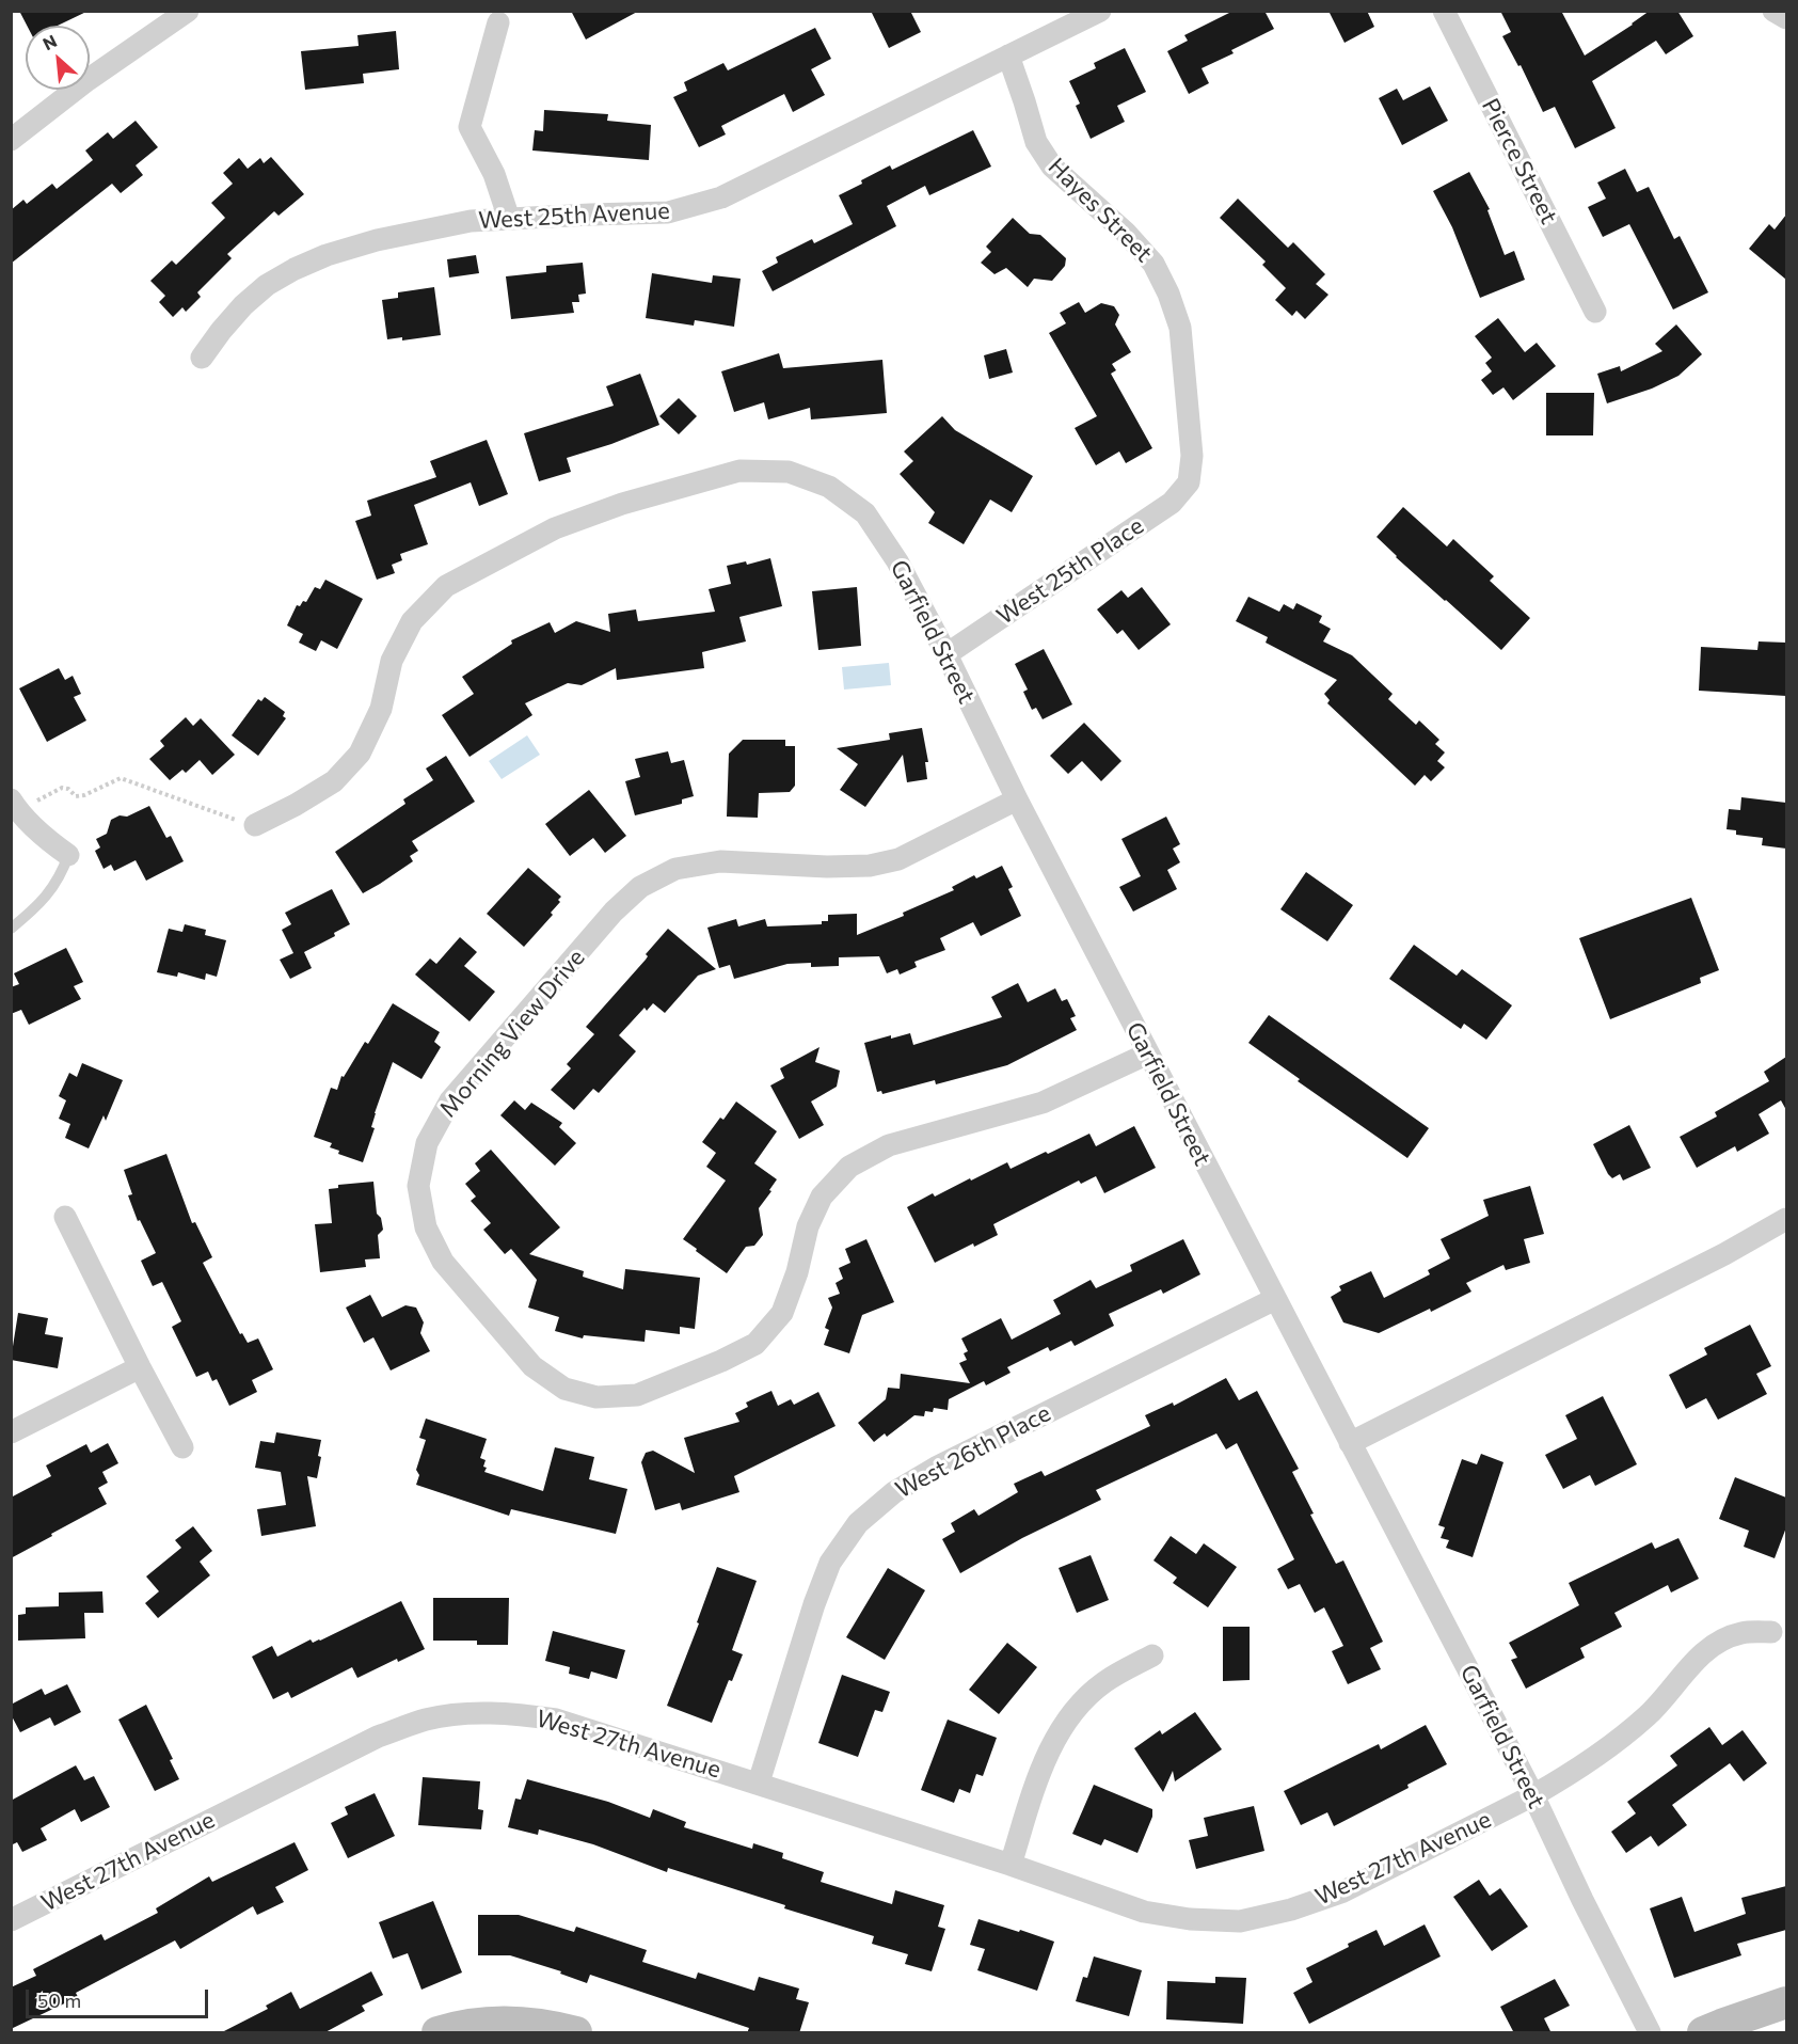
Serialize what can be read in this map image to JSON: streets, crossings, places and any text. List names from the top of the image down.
{
  "streets": {
    "street": [
      "Pierce Street",
      "Hayes Street",
      "West 25th Avenue",
      "West 25th Place",
      "Garfield Street",
      "Morning View Drive",
      "West 26th Place",
      "West 27th Avenue"
    ]
  },
  "crossings": [
    ["Hayes Street", "West 25th Avenue"],
    ["Hayes Street", "West 25th Place"],
    ["West 25th Place", "Garfield Street"],
    ["Garfield Street", "Morning View Drive"],
    ["Garfield Street", "West 26th Place"],
    ["Garfield Street", "West 27th Avenue"],
    ["West 26th Place", "West 27th Avenue"]
  ],
  "scale_bar": "50 m",
  "north": "top left"
}
